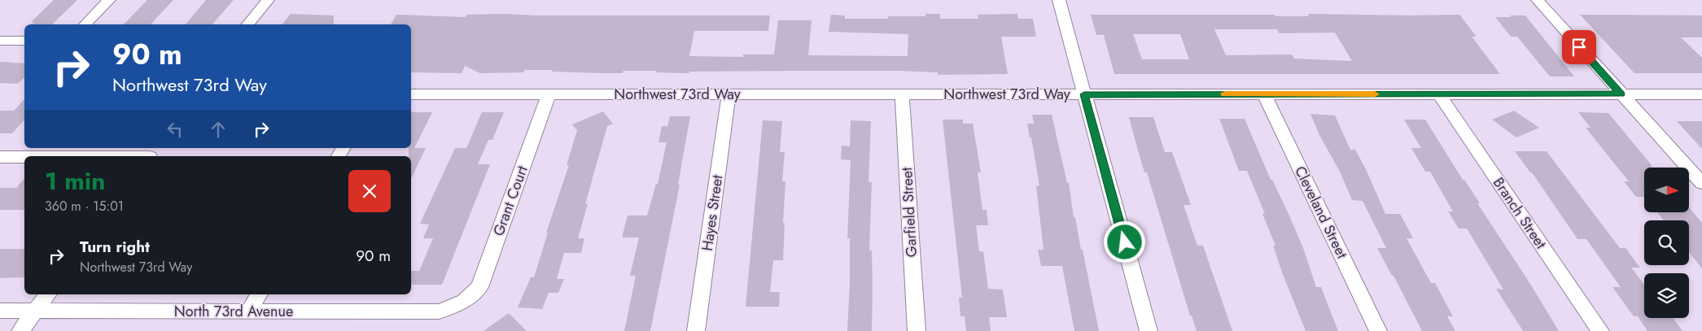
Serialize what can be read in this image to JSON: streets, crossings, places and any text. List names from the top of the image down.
{
  "streets": {
    "street": [
      "Northwest 73rd Way",
      "Grant Court",
      "Garfield Street",
      "Cleveland Street",
      "Hayes Street",
      "Branch Street",
      "North 73rd Avenue"
    ]
  },
  "crossings": [
    ["Northwest 73rd Way", "Grant Court"],
    ["Northwest 73rd Way", "Garfield Street"],
    ["Northwest 73rd Way", "Cleveland Street"],
    ["Northwest 73rd Way", "Hayes Street"],
    ["Northwest 73rd Way", "Branch Street"],
    ["Grant Court", "North 73rd Avenue"]
  ],
  "north": "right",
  "page": {
    "turn": ["90 m", "Northwest 73rd Way"],
    "heading": ["1 min", "360 m · 15:01"],
    "list": [
      {
        "name": "Turn right",
        "note": "Northwest 73rd Way",
        "value": "90 m"
      }
    ]
  }
}
